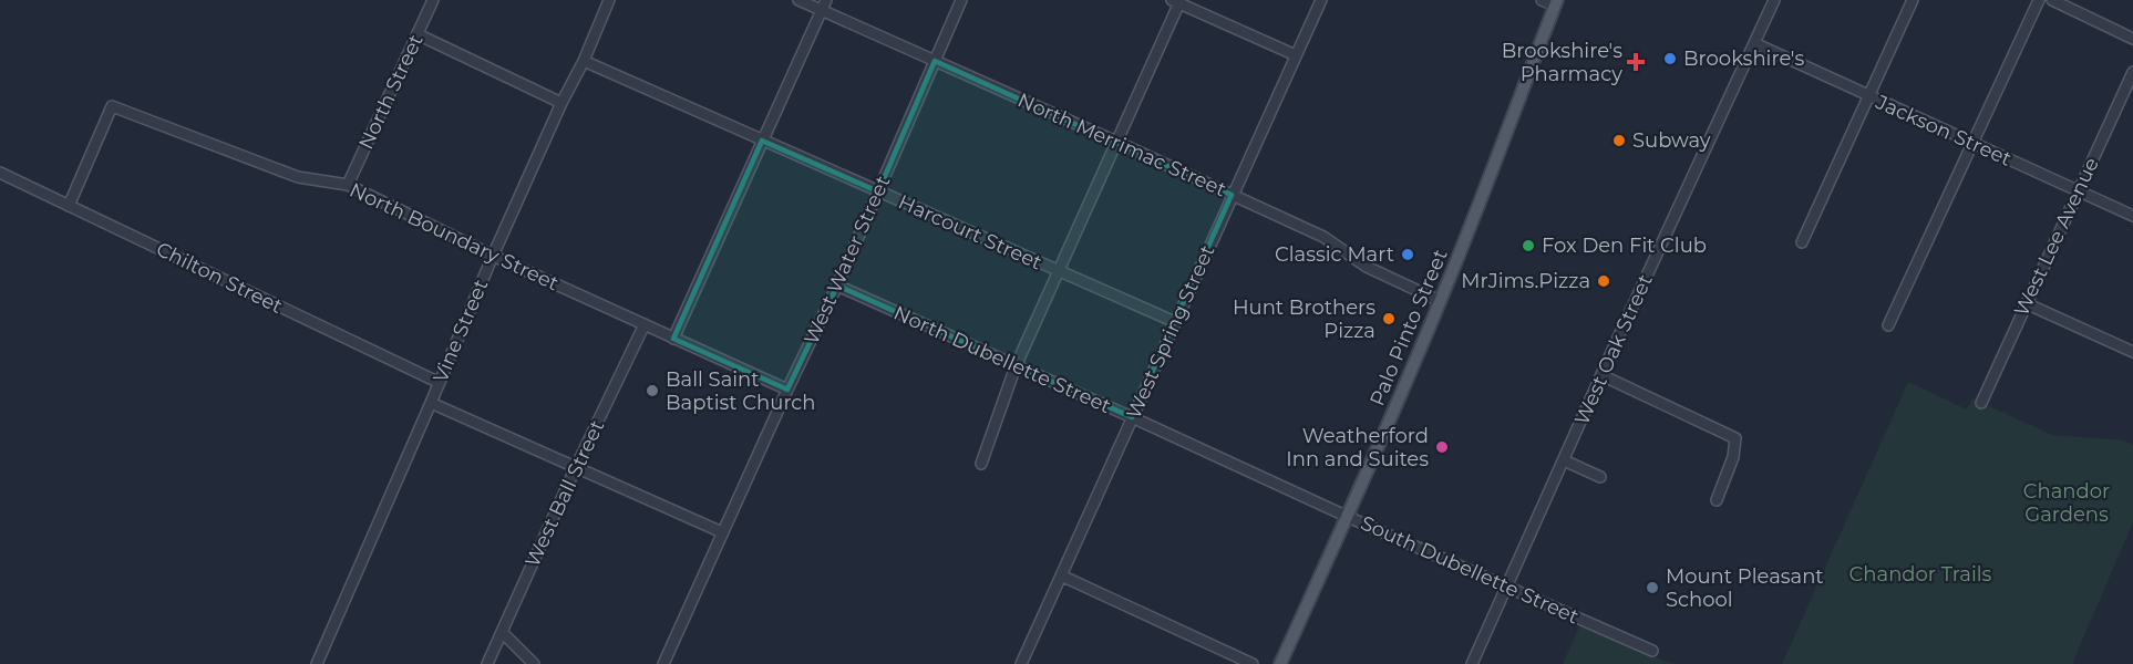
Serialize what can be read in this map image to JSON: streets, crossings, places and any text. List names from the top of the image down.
{
  "streets": {
    "main road": ["Palo Pinto Street"],
    "street": [
      "North Street",
      "Jackson Street",
      "North Merrimac Street",
      "Harcourt Street",
      "North Boundary Street",
      "West Lee Avenue",
      "West Water Street",
      "Chilton Street",
      "Vine Street",
      "West Spring Street",
      "West Oak Street",
      "North Dubellette Street",
      "West Ball Street",
      "South Dubellette Street"
    ]
  },
  "crossings": [
    ["North Street", "North Boundary Street"],
    ["Jackson Street", "West Lee Avenue"],
    ["Jackson Street", "West Oak Street"],
    ["North Merrimac Street", "West Water Street"],
    ["North Merrimac Street", "Palo Pinto Street"],
    ["North Merrimac Street", "West Spring Street"],
    ["Harcourt Street", "West Water Street"],
    ["Harcourt Street", "Vine Street"],
    ["Harcourt Street", "West Spring Street"],
    ["North Boundary Street", "West Water Street"],
    ["North Boundary Street", "Chilton Street"],
    ["North Boundary Street", "Vine Street"],
    ["North Boundary Street", "West Ball Street"],
    ["West Water Street", "North Dubellette Street"],
    ["Chilton Street", "Vine Street"],
    ["Palo Pinto Street", "North Dubellette Street"],
    ["Palo Pinto Street", "South Dubellette Street"],
    ["West Spring Street", "North Dubellette Street"],
    ["West Oak Street", "South Dubellette Street"],
    ["North Dubellette Street", "South Dubellette Street"]
  ],
  "parks": ["Chandor Gardens", "Chandor Trails"],
  "places": {
    "other": [
      "Brookshire's",
      "Subway",
      "Fox Den Fit Club",
      "Classic Mart",
      "MrJims.Pizza",
      "Hunt Brothers Pizza",
      "Ball Saint Baptist Church",
      "Weatherford Inn and Suites",
      "Mount Pleasant School"
    ],
    "health": ["Brookshire's Pharmacy"]
  }
}
